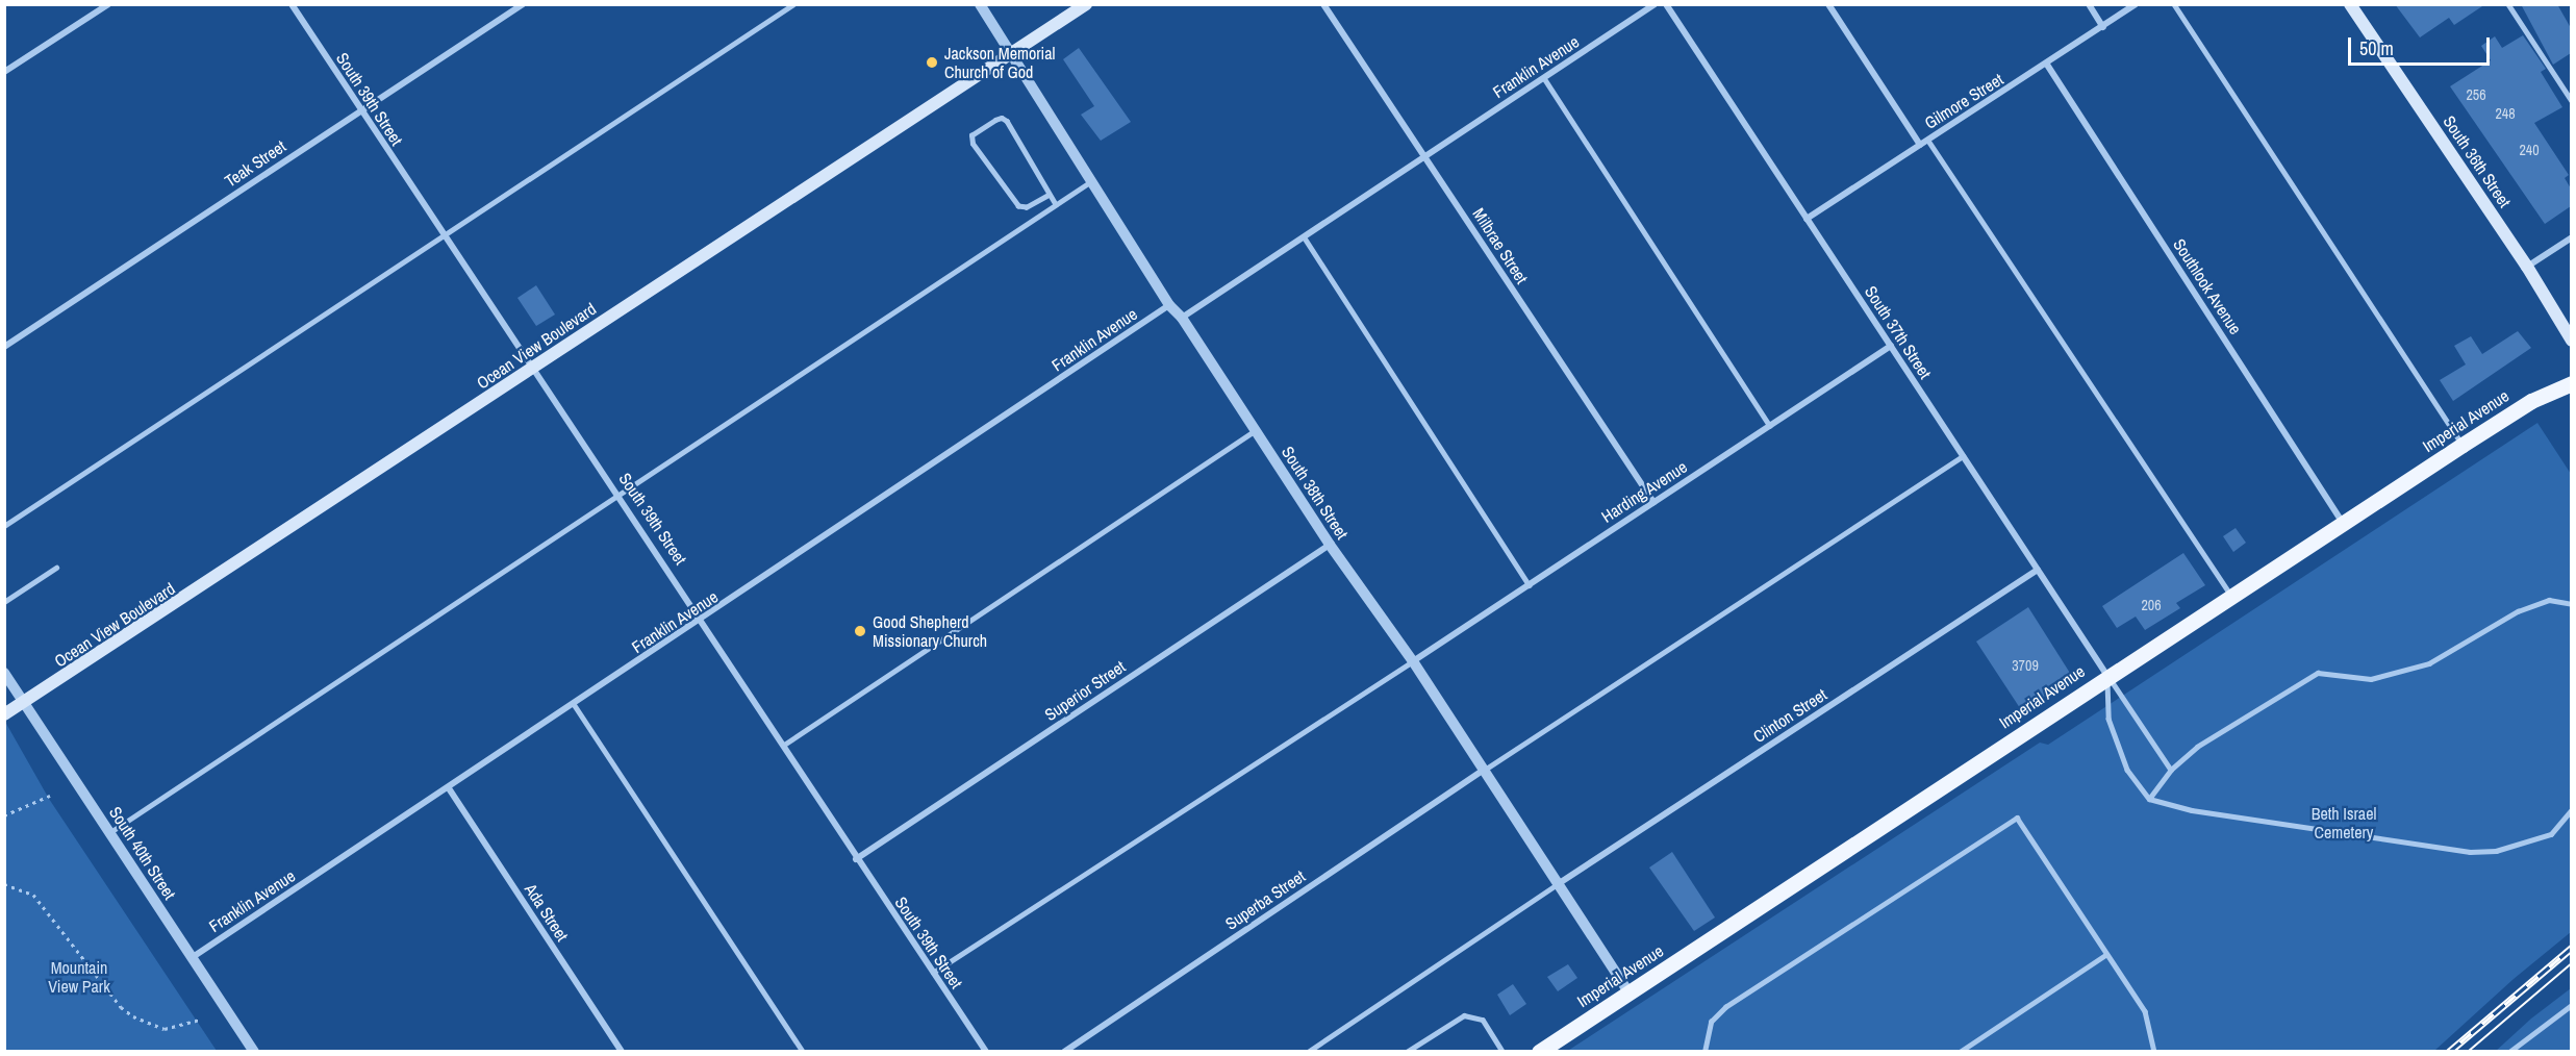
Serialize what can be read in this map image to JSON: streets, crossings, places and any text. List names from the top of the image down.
{
  "streets": {
    "main road": ["South 36th Street", "Ocean View Boulevard", "Imperial Avenue"],
    "street": [
      "Franklin Avenue",
      "South 39th Street",
      "Gilmore Street",
      "Teak Street",
      "Milbrae Street",
      "Southlook Avenue",
      "South 37th Street",
      "Harding Avenue",
      "South 38th Street",
      "Superior Street",
      "Clinton Street",
      "South 40th Street",
      "Superba Street",
      "Ada Street"
    ]
  },
  "crossings": [
    ["Franklin Avenue", "South 39th Street"],
    ["Franklin Avenue", "Milbrae Street"],
    ["Franklin Avenue", "South 38th Street"],
    ["Franklin Avenue", "South 40th Street"],
    ["Franklin Avenue", "Ada Street"],
    ["South 39th Street", "Teak Street"],
    ["South 39th Street", "Ocean View Boulevard"],
    ["South 39th Street", "Superior Street"],
    ["Gilmore Street", "Southlook Avenue"],
    ["Gilmore Street", "South 37th Street"],
    ["Milbrae Street", "Harding Avenue"],
    ["Southlook Avenue", "Imperial Avenue"],
    ["South 37th Street", "Imperial Avenue"],
    ["South 37th Street", "Harding Avenue"],
    ["South 37th Street", "Clinton Street"],
    ["Ocean View Boulevard", "South 38th Street"],
    ["Ocean View Boulevard", "South 40th Street"],
    ["Imperial Avenue", "South 38th Street"],
    ["Harding Avenue", "South 38th Street"],
    ["South 38th Street", "Superior Street"],
    ["South 38th Street", "Clinton Street"],
    ["South 38th Street", "Superba Street"]
  ],
  "parks": ["Beth Israel Cemetery", "Mountain View Park"],
  "places": ["Jackson Memorial Church of God", "Good Shepherd Missionary Church"],
  "house_numbers": [
    "256",
    "248",
    "240",
    "206",
    "3709"
  ],
  "scale_bar": "50 m"
}
